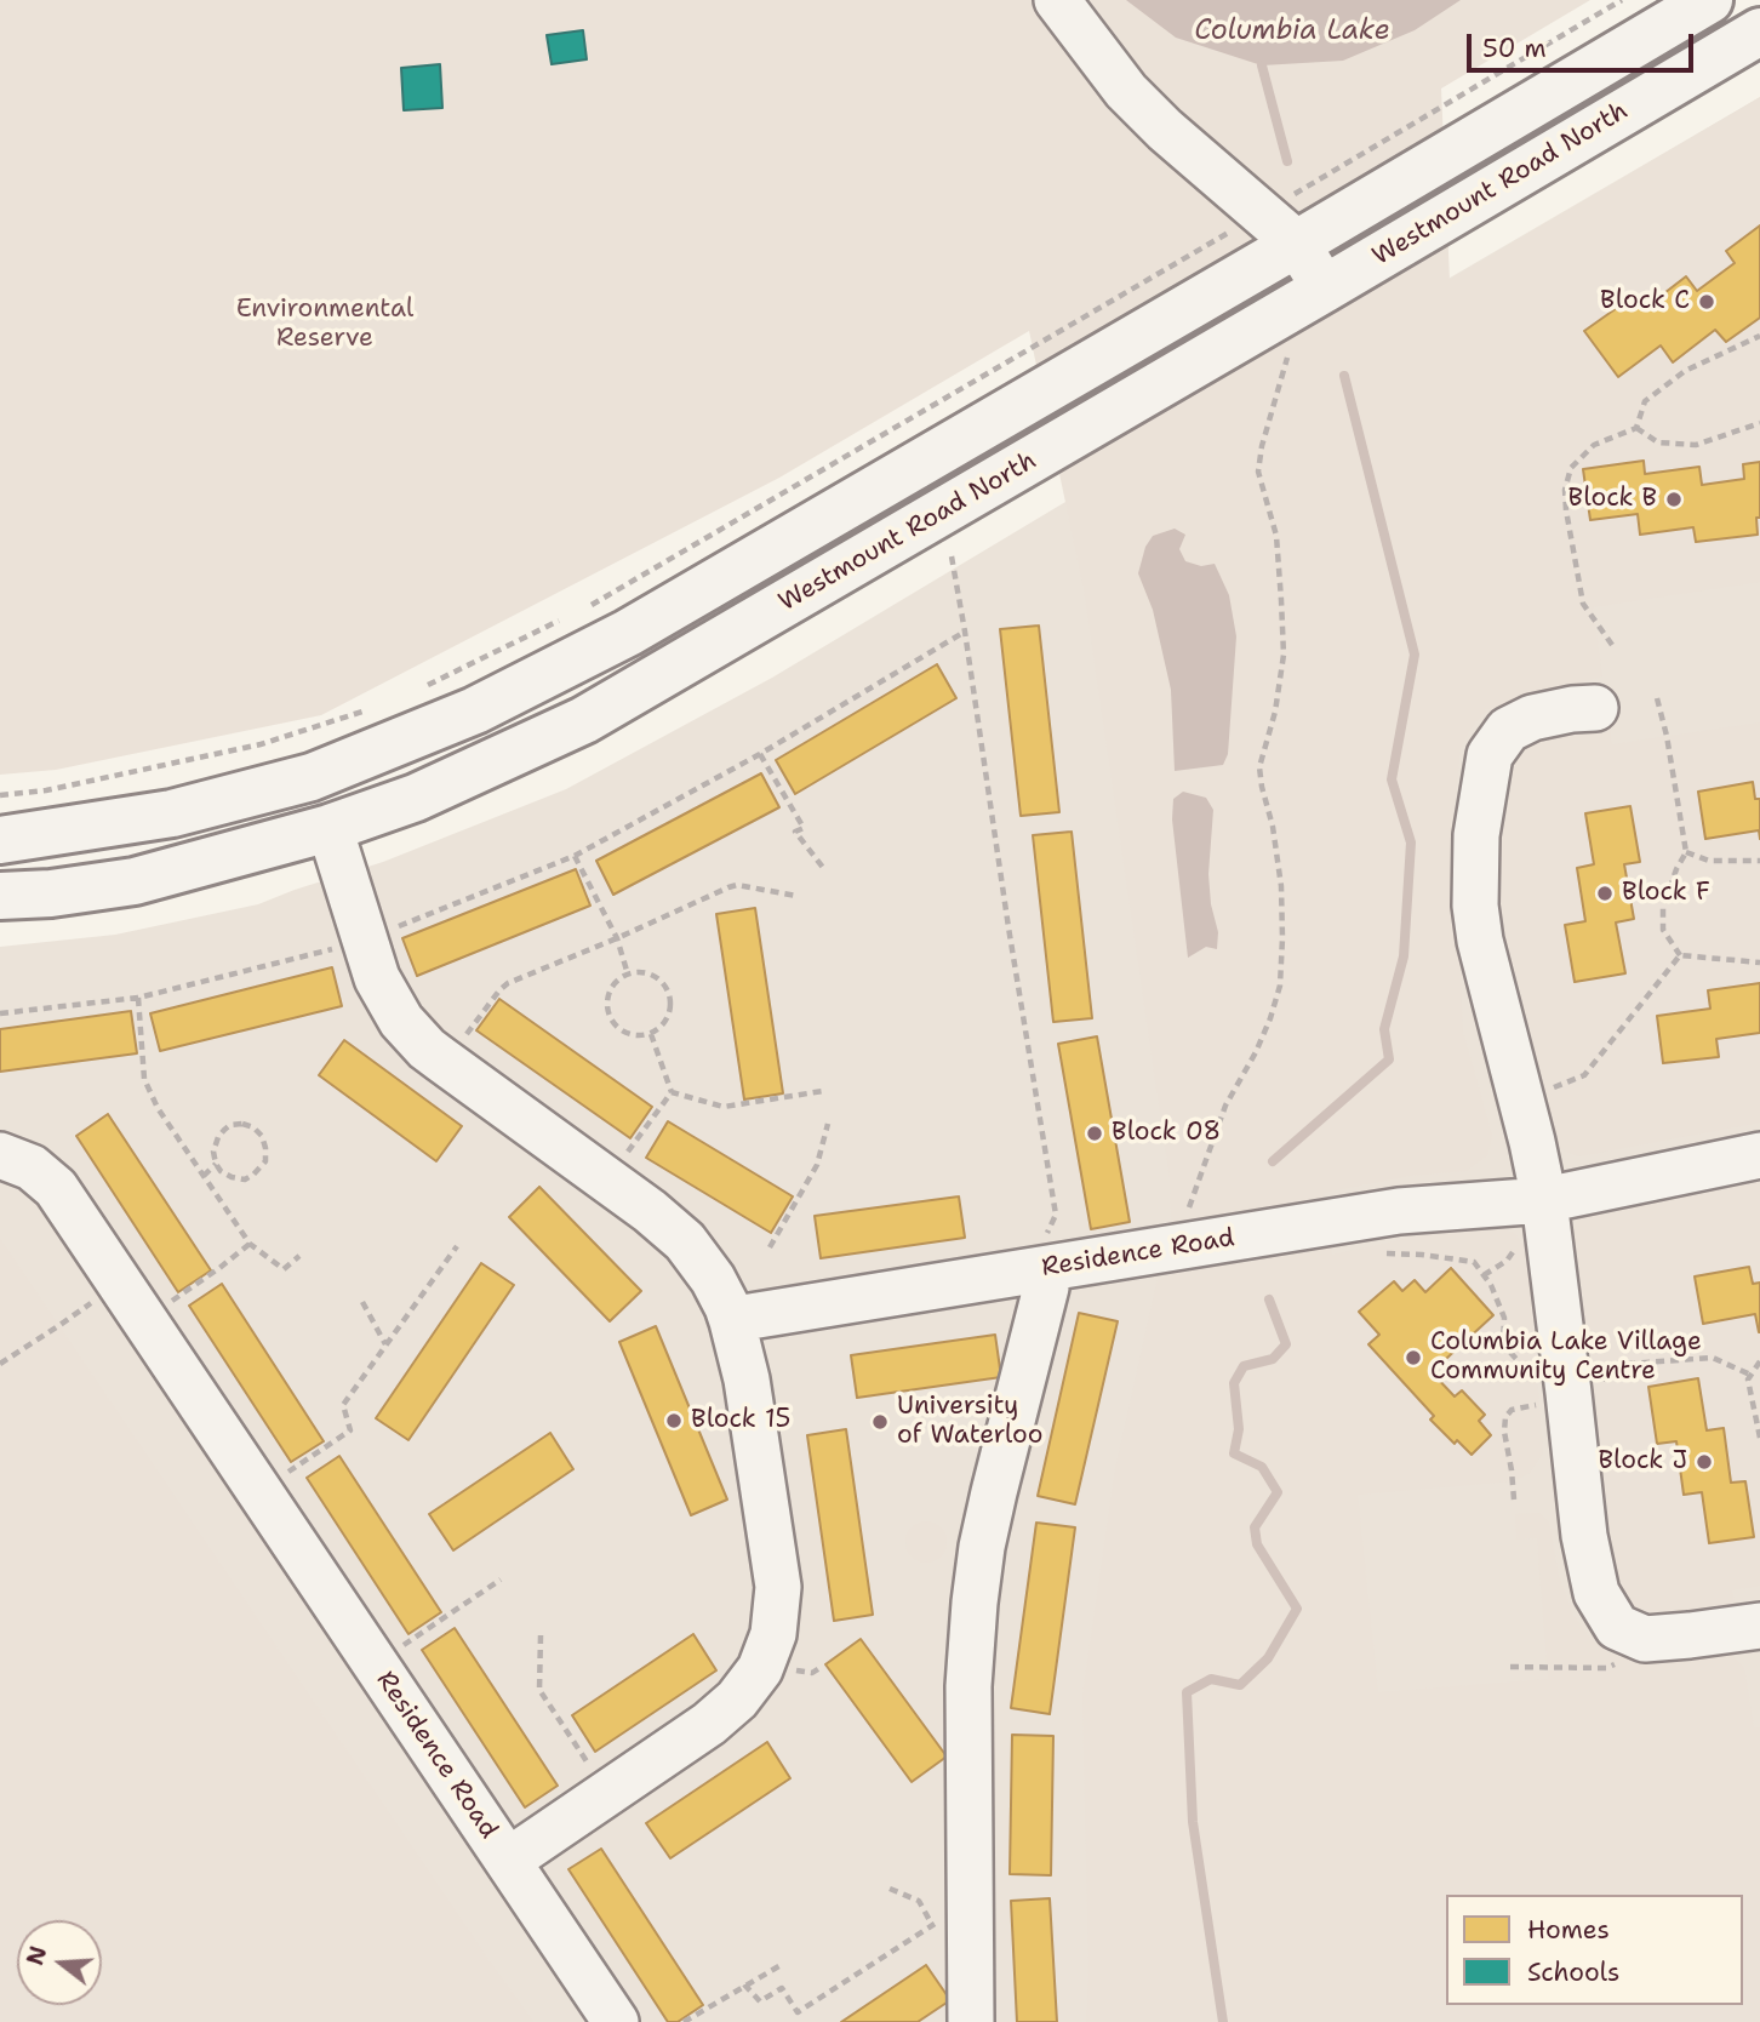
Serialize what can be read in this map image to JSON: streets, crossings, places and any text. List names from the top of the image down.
{
  "streets": {
    "main road": ["Westmount Road North"],
    "street": ["Residence Road"]
  },
  "crossings": [
    ["Westmount Road North", "Residence Road"]
  ],
  "water": ["Columbia Lake"],
  "parks": ["Environmental Reserve"],
  "places": [
    "Block C",
    "Block B",
    "Block F",
    "Block 08",
    "Columbia Lake Village Community Centre",
    "Block 15",
    "University of Waterloo",
    "Block J"
  ],
  "legend": ["Homes", "Schools"],
  "scale_bar": "50 m",
  "north": "left"
}
